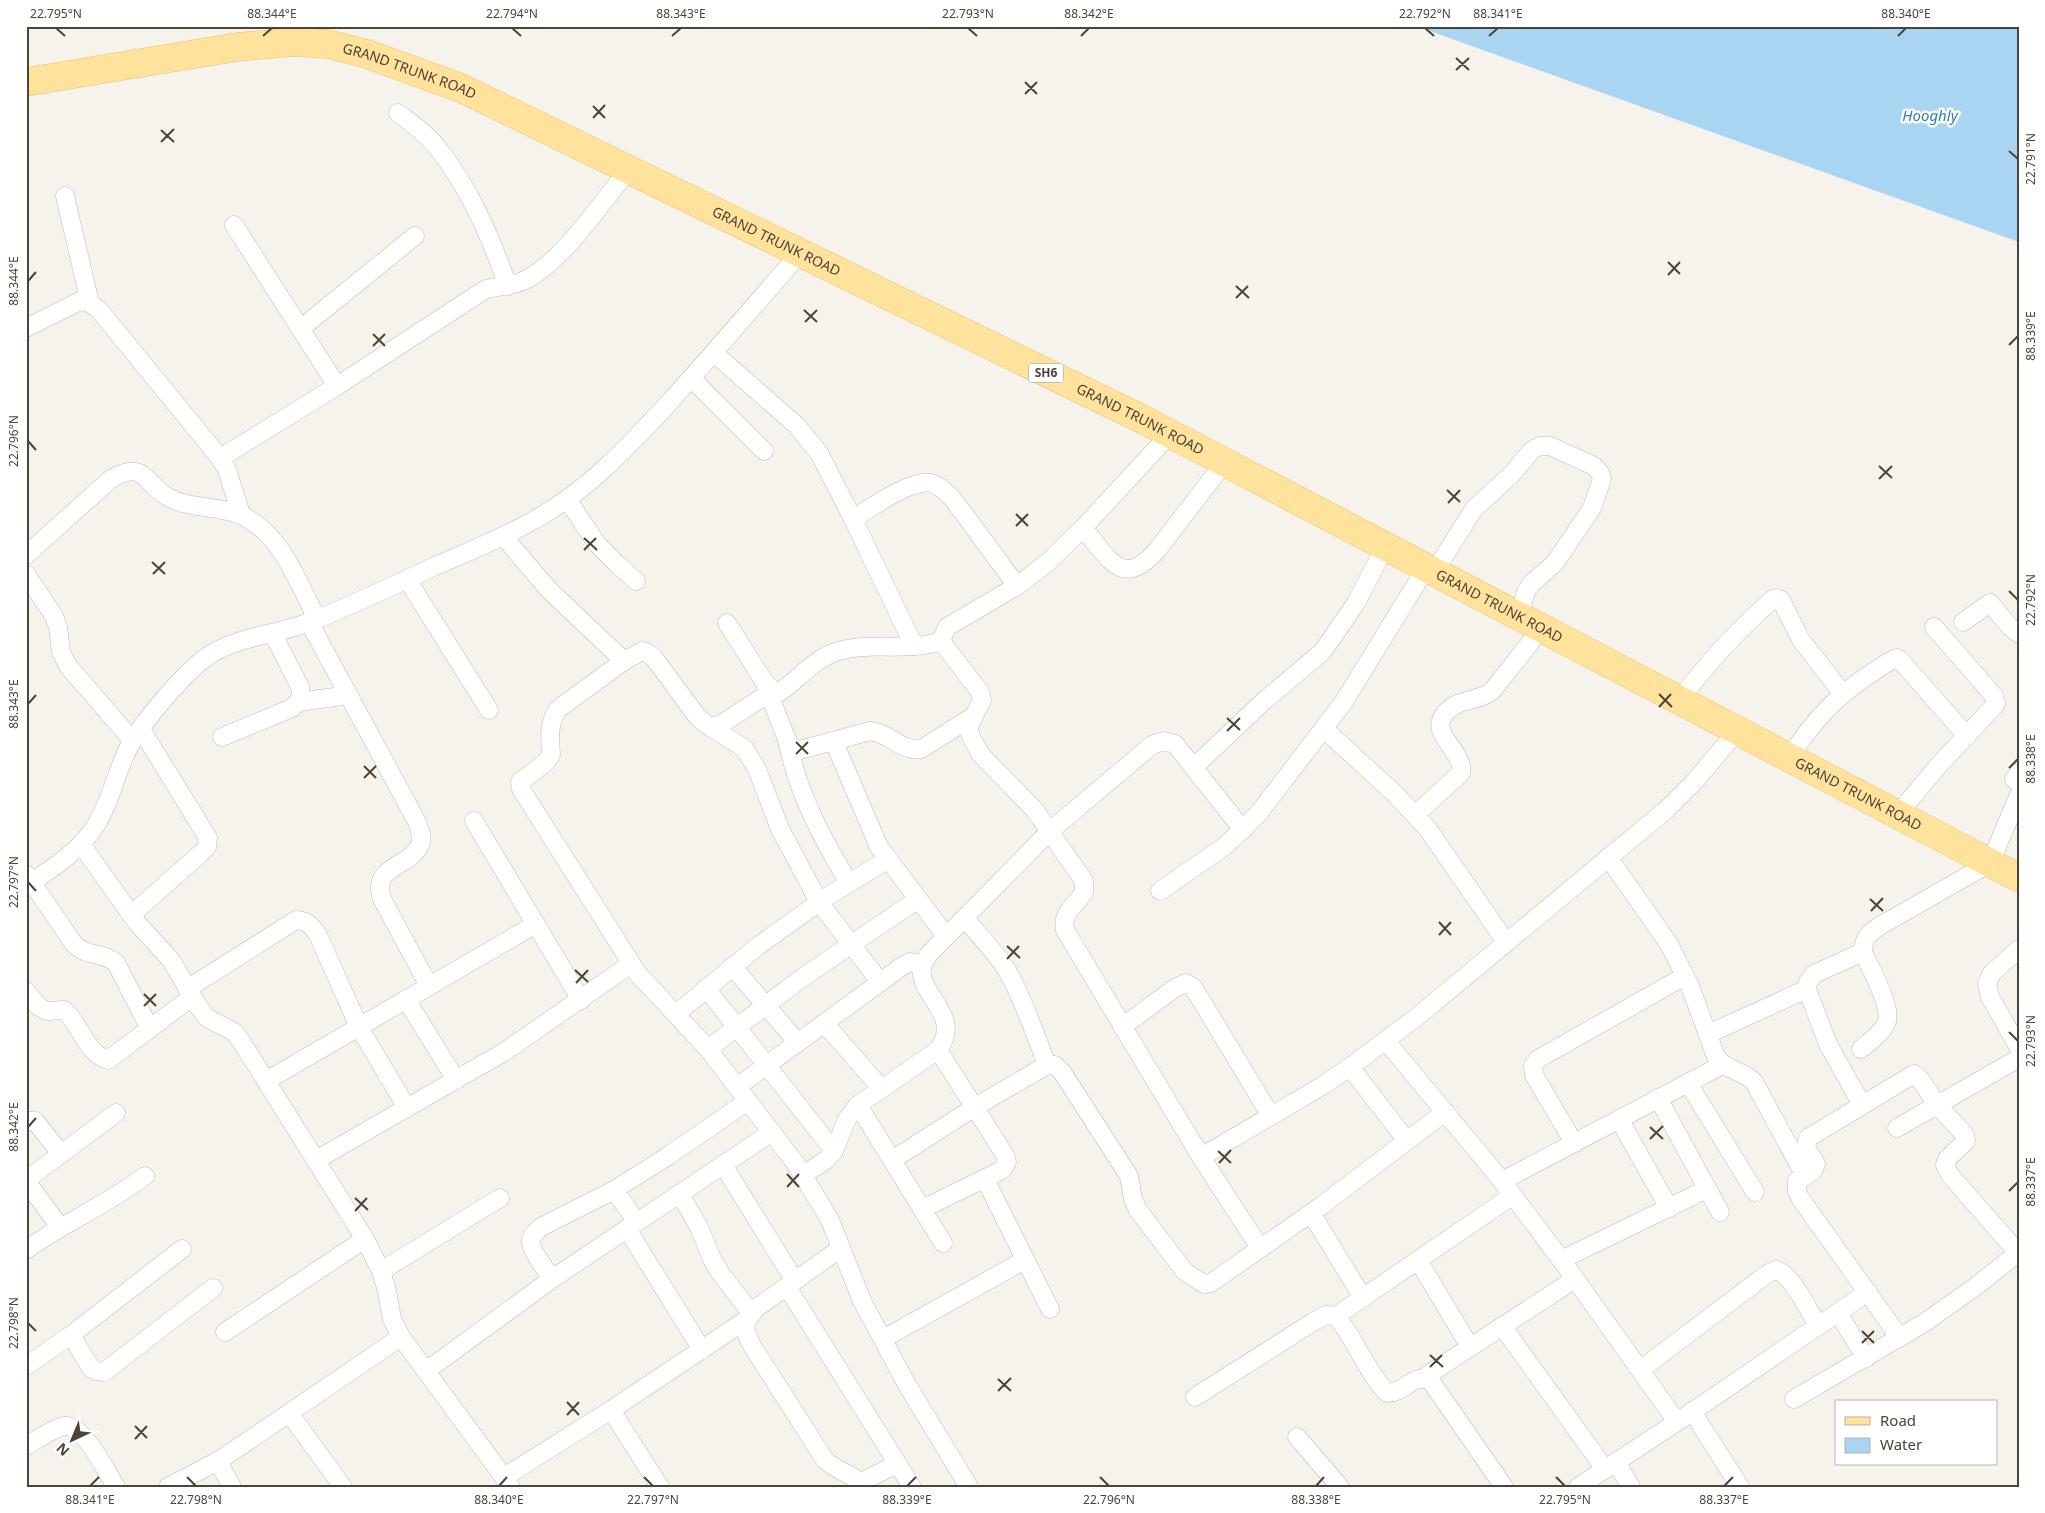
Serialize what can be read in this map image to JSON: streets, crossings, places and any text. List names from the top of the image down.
{
  "streets": {
    "main road": ["GRAND TRUNK ROAD", "SH6"]
  },
  "water": ["Hooghly"],
  "legend": ["Road", "Water"],
  "north": "bottom left",
  "coordinates": [
    "22.795°N",
    "88.344°E",
    "22.794°N",
    "88.343°E",
    "22.793°N",
    "88.342°E",
    "22.792°N",
    "88.341°E",
    "88.340°E",
    "22.791°N",
    "88.339°E",
    "22.796°N",
    "88.338°E",
    "22.797°N",
    "88.337°E",
    "22.798°N"
  ]
}
